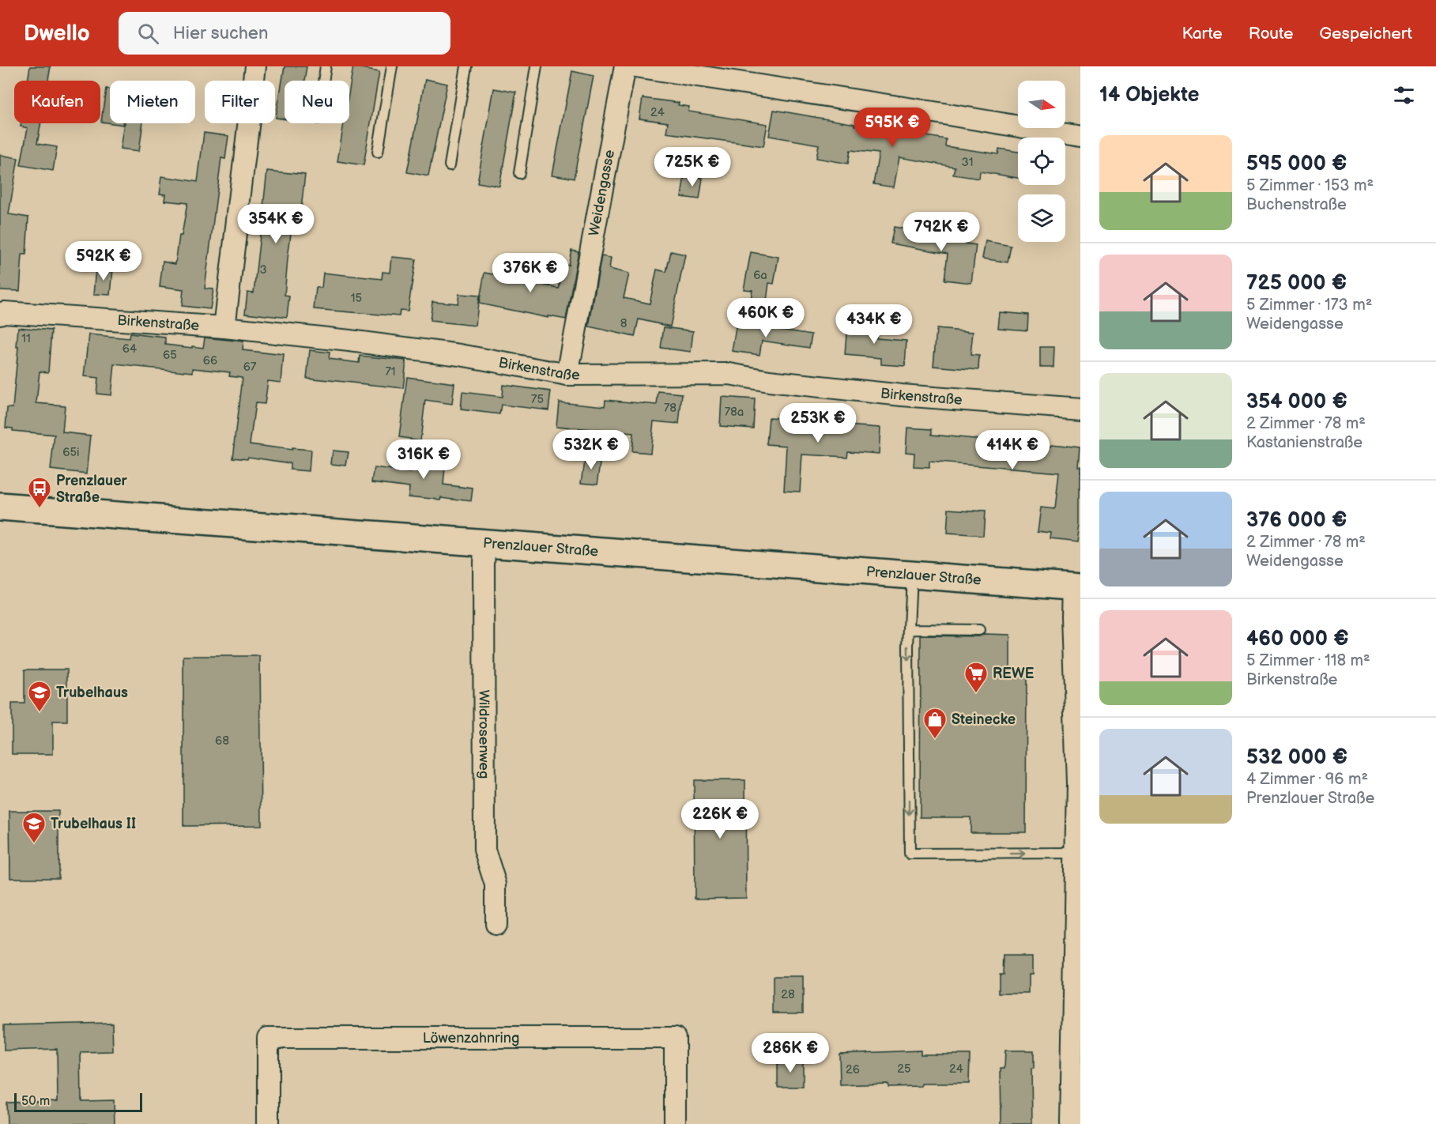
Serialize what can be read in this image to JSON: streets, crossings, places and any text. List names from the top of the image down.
{
  "streets": {
    "main road": ["Prenzlauer Straße"],
    "street": [
      "Weidengasse",
      "Birkenstraße",
      "Wildrosenweg",
      "Löwenzahnring"
    ]
  },
  "crossings": [
    ["Weidengasse", "Birkenstraße"],
    ["Prenzlauer Straße", "Wildrosenweg"]
  ],
  "places": {
    "bus stop": ["Prenzlauer Straße"],
    "supermarket": ["REWE"],
    "school or university": ["Trubelhaus", "Trubelhaus II"],
    "shop": ["Steinecke"]
  },
  "house_numbers": [
    "24",
    "31",
    "3",
    "6a",
    "15",
    "8",
    "11",
    "64",
    "65",
    "66",
    "67",
    "71",
    "75",
    "78",
    "78a",
    "65i",
    "68",
    "28",
    "25",
    "24",
    "26"
  ],
  "scale_bar": "50 m",
  "north": "right",
  "page": {
    "header": "Dwello",
    "search": "Hier suchen",
    "nav": ["Karte", "Route", "Gespeichert"],
    "heading": "14 Objekte",
    "chip": [
      "Kaufen",
      "Mieten",
      "Filter",
      "Neu"
    ],
    "price": [
      "595K €",
      "725K €",
      "354K €",
      "792K €",
      "592K €",
      "376K €",
      "460K €",
      "434K €",
      "253K €",
      "532K €",
      "414K €",
      "316K €",
      "226K €",
      "286K €"
    ],
    "list": [
      {
        "name": "595 000 €",
        "note": "5 Zimmer · 153 m² · Buchenstraße"
      },
      {
        "name": "725 000 €",
        "note": "5 Zimmer · 173 m² · Weidengasse"
      },
      {
        "name": "354 000 €",
        "note": "2 Zimmer · 78 m² · Kastanienstraße"
      },
      {
        "name": "376 000 €",
        "note": "2 Zimmer · 78 m² · Weidengasse"
      },
      {
        "name": "460 000 €",
        "note": "5 Zimmer · 118 m² · Birkenstraße"
      },
      {
        "name": "532 000 €",
        "note": "4 Zimmer · 96 m² · Prenzlauer Straße"
      }
    ],
    "scale": "50 m"
  }
}
